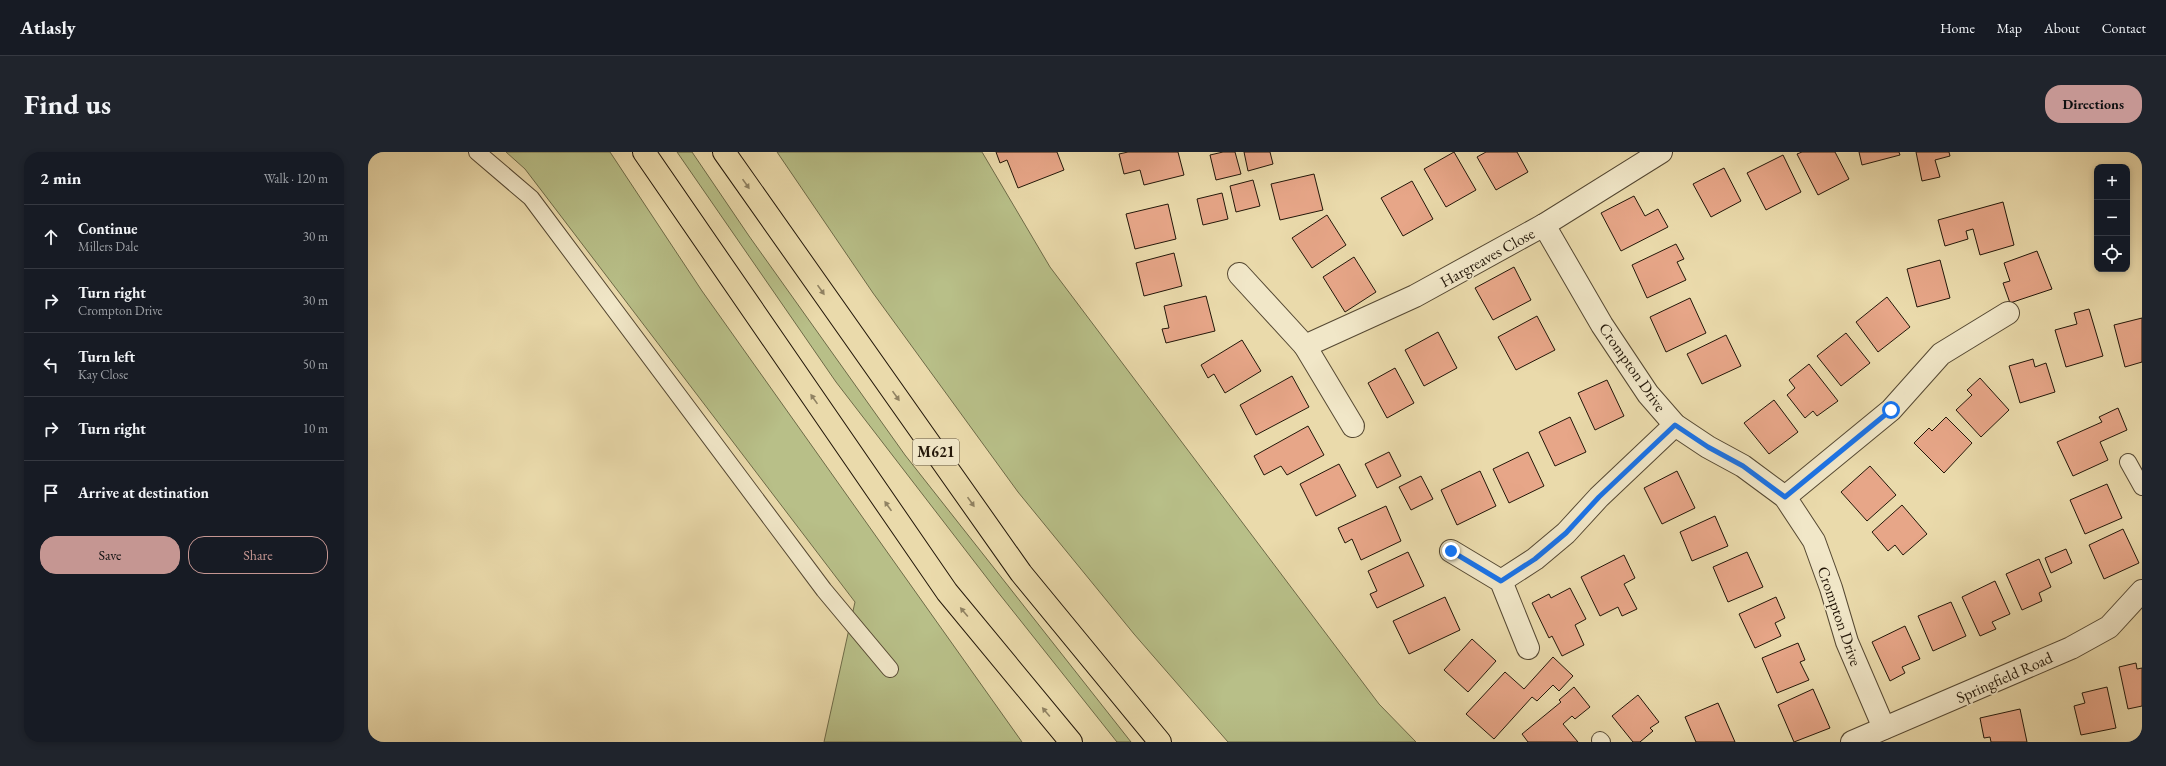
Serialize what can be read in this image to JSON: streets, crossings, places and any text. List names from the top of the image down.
{
  "streets": {
    "highway": ["M621"],
    "street": ["Hargreaves Close", "Crompton Drive", "Springfield Road"]
  },
  "crossings": [
    ["Hargreaves Close", "Crompton Drive"],
    ["Crompton Drive", "Springfield Road"]
  ],
  "page": {
    "header": "Atlasly",
    "nav": [
      "Home",
      "Map",
      "About",
      "Contact"
    ],
    "buttons": [
      "Directions",
      ["Save", "Share"]
    ],
    "title": "Find us",
    "heading": ["2 min", "Walk · 120 m"],
    "map_buttons": ["+", "−"],
    "list": [
      ["Continue", "Millers Dale", "30 m"],
      ["Turn right", "Crompton Drive", "30 m"],
      ["Turn left", "Kay Close", "50 m"],
      ["Turn right", "10 m"],
      "Arrive at destination"
    ]
  }
}
